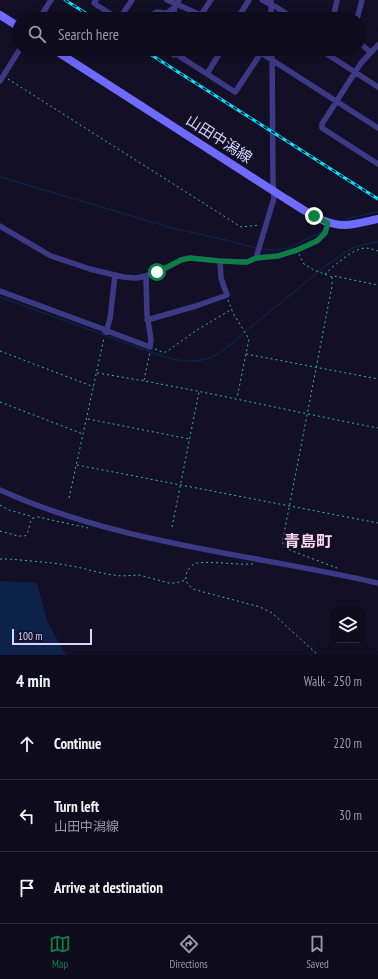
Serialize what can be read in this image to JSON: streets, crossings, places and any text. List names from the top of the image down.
{
  "streets": {
    "main road": ["山田中潟線"]
  },
  "districts": ["青島町"],
  "scale_bar": "100 m",
  "page": {
    "search": "Search here",
    "scale": "100 m",
    "heading": ["4 min", "Walk · 250 m"],
    "list": [
      ["Continue", "220 m"],
      ["Turn left", "山田中潟線", "30 m"],
      "Arrive at destination"
    ],
    "nav": ["Map", "Directions", "Saved"]
  }
}
